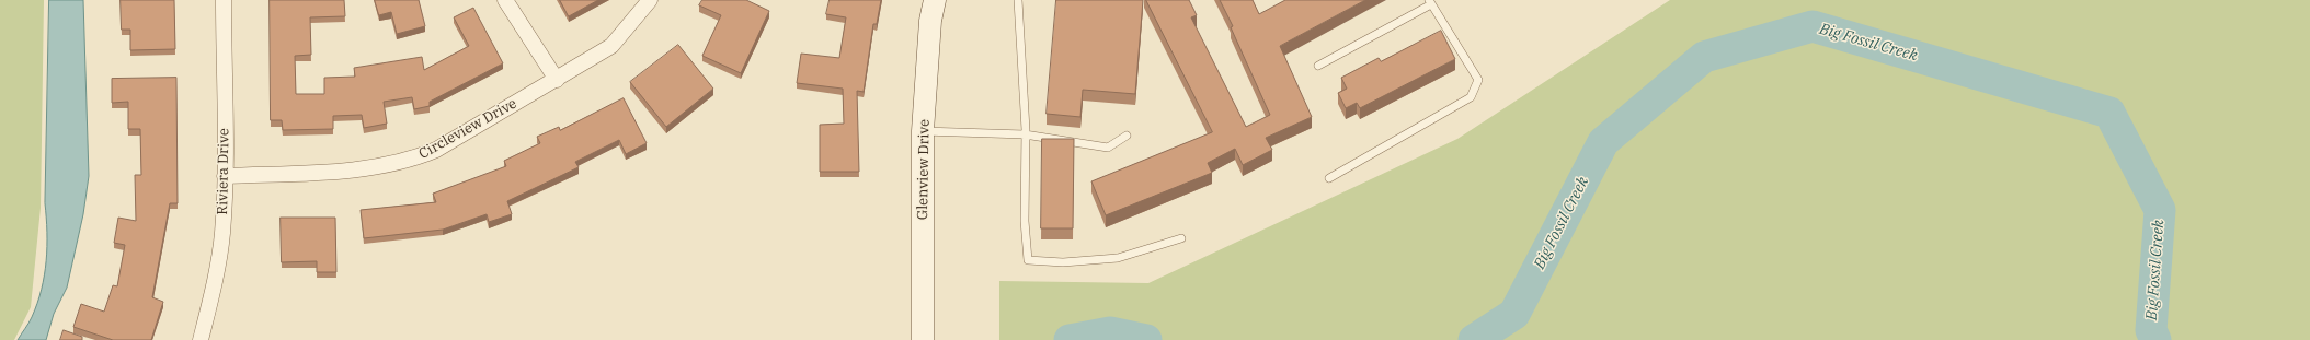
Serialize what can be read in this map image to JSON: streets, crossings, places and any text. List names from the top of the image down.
{
  "streets": {
    "main road": ["Glenview Drive"],
    "street": ["Circleview Drive", "Riviera Drive"]
  },
  "crossings": [
    ["Circleview Drive", "Riviera Drive"]
  ],
  "water": ["Big Fossil Creek"]
}
